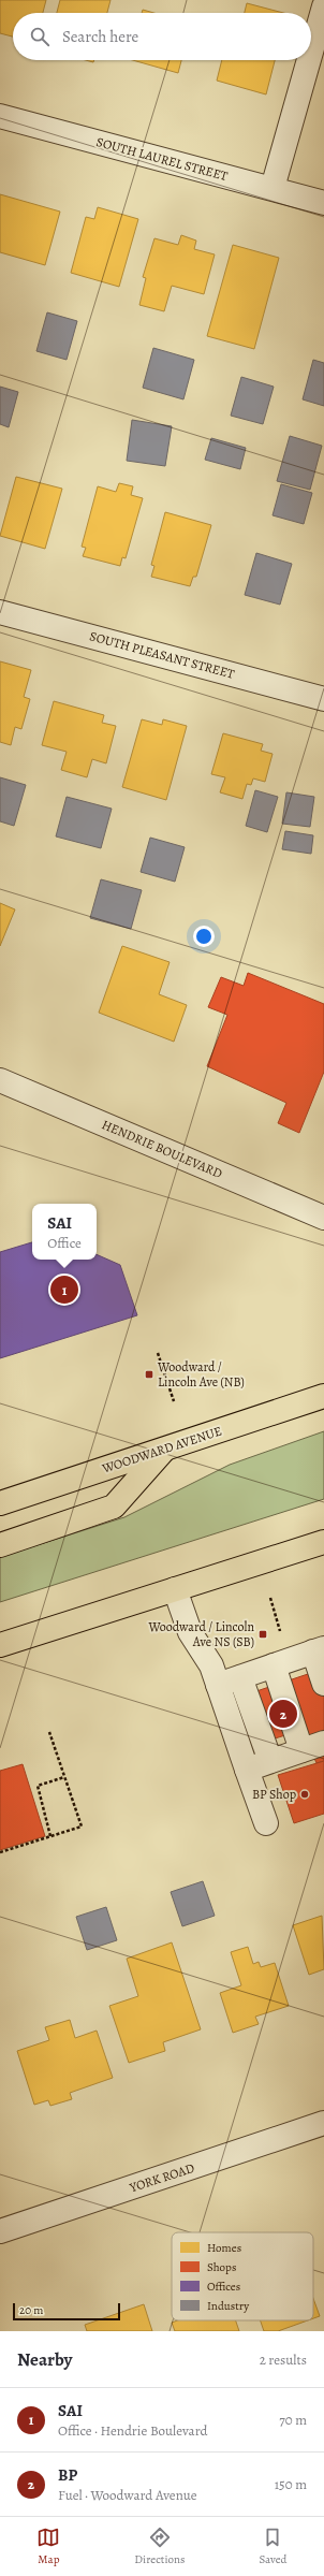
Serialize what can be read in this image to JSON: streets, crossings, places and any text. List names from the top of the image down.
{
  "streets": {
    "main road": ["WOODWARD AVENUE"],
    "street": [
      "SOUTH LAUREL STREET",
      "SOUTH PLEASANT STREET",
      "HENDRIE BOULEVARD",
      "YORK ROAD"
    ]
  },
  "places": {
    "transit": ["Woodward / Lincoln Ave (NB)", "Woodward / Lincoln Ave NS (SB)"],
    "other": ["BP Shop"]
  },
  "legend": [
    "Homes",
    "Shops",
    "Offices",
    "Industry"
  ],
  "scale_bar": "20 m",
  "page": {
    "search": "Search here",
    "popup": ["SAI", "Office"],
    "pins": ["1", "2"],
    "scale": "20 m",
    "heading": ["Nearby", "2 results"],
    "list": [
      {
        "mark": "1",
        "name": "SAI",
        "note": "Office · Hendrie Boulevard",
        "value": "70 m"
      },
      {
        "mark": "2",
        "name": "BP",
        "note": "Fuel · Woodward Avenue",
        "value": "150 m"
      }
    ],
    "nav": ["Map", "Directions", "Saved"]
  }
}
